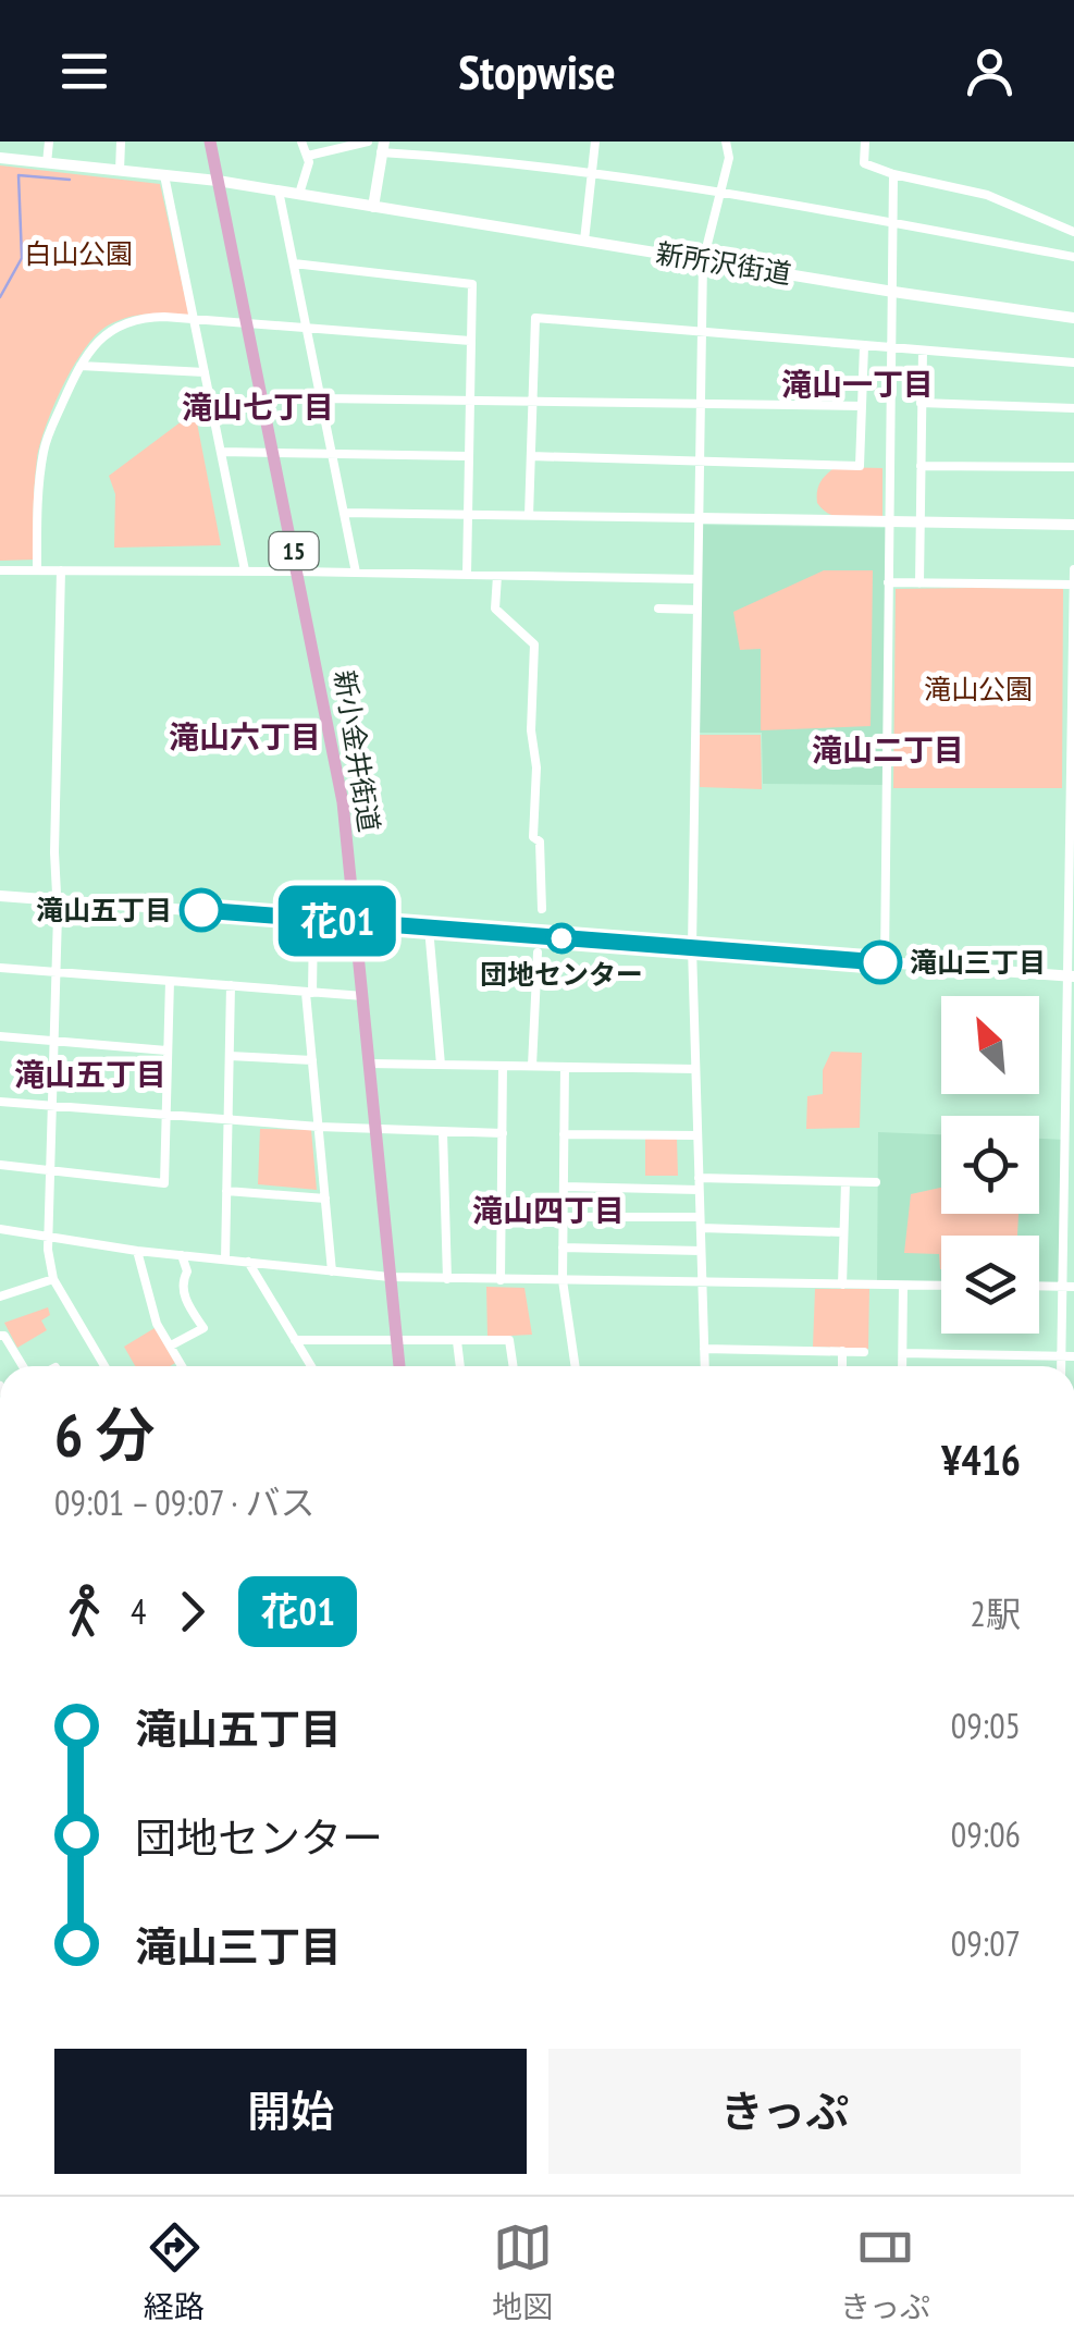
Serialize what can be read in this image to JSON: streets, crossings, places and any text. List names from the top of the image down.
{
  "streets": {
    "main road": ["15", "新小金井街道"],
    "street": ["新所沢街道"]
  },
  "crossings": [
    ["新所沢街道", "新小金井街道"]
  ],
  "districts": [
    "滝山一丁目",
    "滝山七丁目",
    "滝山六丁目",
    "滝山二丁目",
    "滝山五丁目",
    "滝山四丁目"
  ],
  "parks": ["白山公園", "滝山公園"],
  "places": ["滝山五丁目", "団地センター", "滝山三丁目"],
  "lines": ["bus line 花01"],
  "north": "top left",
  "page": {
    "header": "Stopwise",
    "on_map": "花01",
    "heading": ["6 分", "09:01 – 09:07 · バス", "¥416"],
    "legs": ["4", "花01", "2駅"],
    "list": [
      {
        "name": "滝山五丁目",
        "value": "09:05"
      },
      {
        "name": "団地センター",
        "value": "09:06"
      },
      {
        "name": "滝山三丁目",
        "value": "09:07"
      }
    ],
    "buttons": ["開始", "きっぷ"],
    "tabs": ["経路", "地図", "きっぷ"]
  }
}
